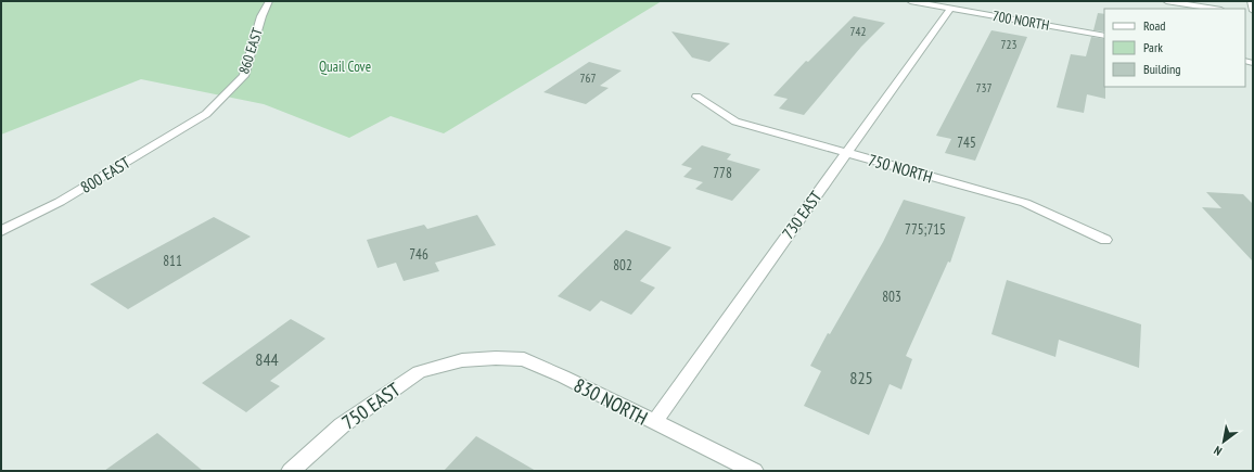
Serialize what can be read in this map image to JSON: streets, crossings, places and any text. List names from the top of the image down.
{
  "streets": {
    "street": [
      "700 NORTH",
      "860 EAST",
      "750 NORTH",
      "800 EAST",
      "730 EAST",
      "830 NORTH",
      "750 EAST"
    ]
  },
  "crossings": [
    ["700 NORTH", "730 EAST"],
    ["860 EAST", "800 EAST"],
    ["750 NORTH", "730 EAST"],
    ["730 EAST", "830 NORTH"],
    ["830 NORTH", "750 EAST"]
  ],
  "parks": ["Quail Cove"],
  "house_numbers": [
    "742",
    "723",
    "767",
    "737",
    "745",
    "778",
    "775;715",
    "746",
    "811",
    "802",
    "803",
    "844",
    "825"
  ],
  "legend": ["Road", "Park", "Building"],
  "north": "bottom left"
}
